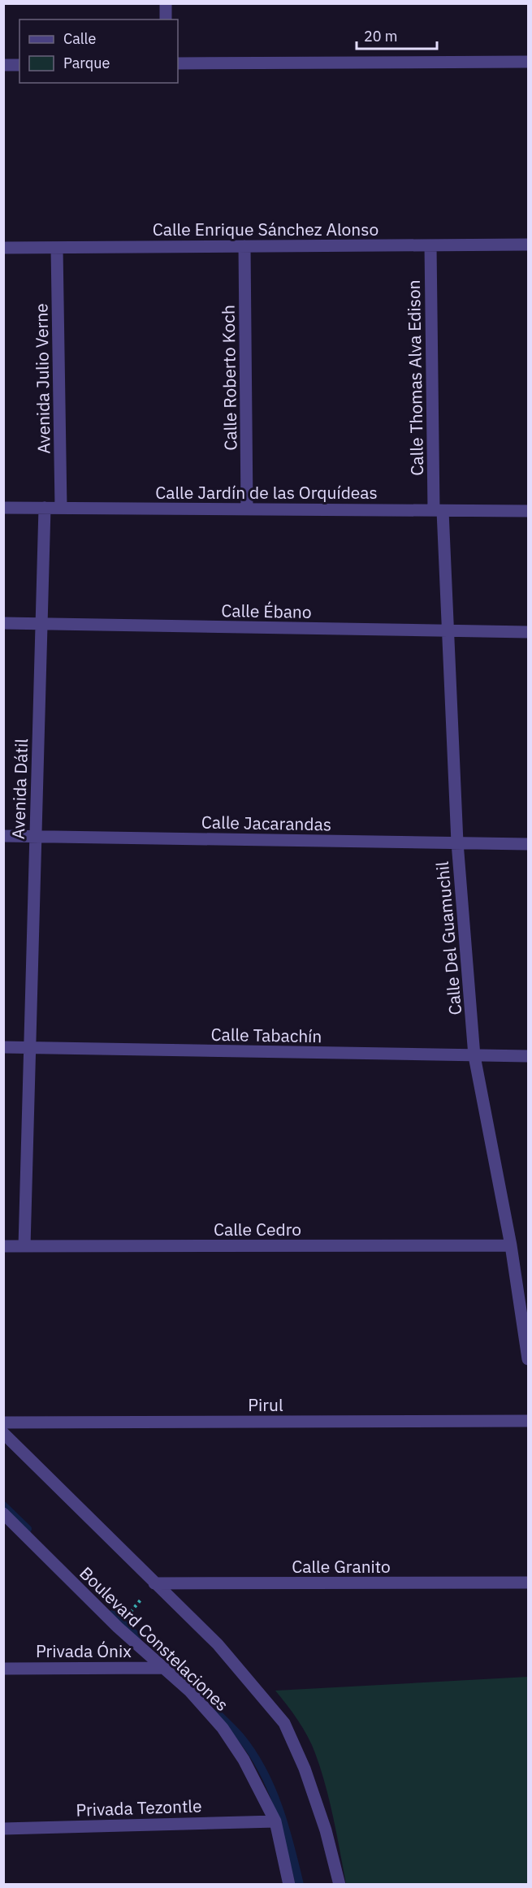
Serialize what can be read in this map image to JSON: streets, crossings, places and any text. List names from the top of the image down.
{
  "streets": {
    "street": [
      "Calle Enrique Sánchez Alonso",
      "Calle Roberto Koch",
      "Calle Thomas Alva Edison",
      "Avenida Julio Verne",
      "Calle Jardín de las Orquídeas",
      "Calle Ébano",
      "Avenida Dátil",
      "Calle Jacarandas",
      "Calle Del Guamuchil",
      "Calle Tabachín",
      "Calle Cedro",
      "Pirul",
      "Calle Granito",
      "Boulevard Constelaciones",
      "Privada Ónix",
      "Privada Tezontle"
    ]
  },
  "crossings": [
    ["Calle Enrique Sánchez Alonso", "Calle Roberto Koch"],
    ["Calle Enrique Sánchez Alonso", "Calle Thomas Alva Edison"],
    ["Calle Enrique Sánchez Alonso", "Avenida Julio Verne"],
    ["Calle Roberto Koch", "Calle Jardín de las Orquídeas"],
    ["Calle Thomas Alva Edison", "Calle Jardín de las Orquídeas"],
    ["Calle Thomas Alva Edison", "Calle Del Guamuchil"],
    ["Avenida Julio Verne", "Calle Jardín de las Orquídeas"],
    ["Calle Jardín de las Orquídeas", "Avenida Dátil"],
    ["Calle Jardín de las Orquídeas", "Calle Del Guamuchil"],
    ["Calle Ébano", "Avenida Dátil"],
    ["Calle Ébano", "Calle Del Guamuchil"],
    ["Avenida Dátil", "Calle Jacarandas"],
    ["Avenida Dátil", "Calle Tabachín"],
    ["Avenida Dátil", "Calle Cedro"],
    ["Calle Jacarandas", "Calle Del Guamuchil"],
    ["Calle Del Guamuchil", "Calle Tabachín"],
    ["Calle Del Guamuchil", "Calle Cedro"],
    ["Boulevard Constelaciones", "Privada Ónix"],
    ["Boulevard Constelaciones", "Privada Tezontle"]
  ],
  "legend": ["Calle", "Parque"],
  "scale_bar": "20 m"
}
